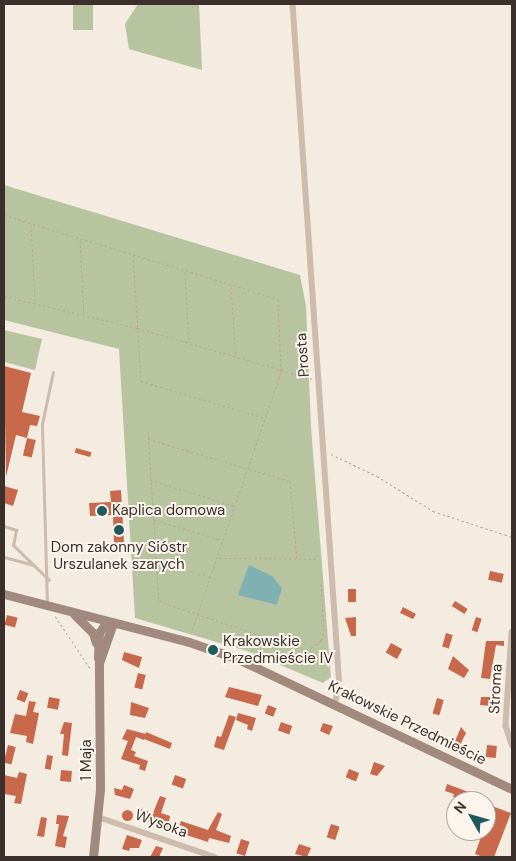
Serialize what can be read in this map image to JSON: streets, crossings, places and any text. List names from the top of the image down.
{
  "streets": {
    "main road": ["Krakowskie Przedmieście", "1 Maja"],
    "street": ["Prosta", "Stroma", "Wysoka"]
  },
  "crossings": [
    ["Prosta", "Krakowskie Przedmieście"],
    ["Krakowskie Przedmieście", "1 Maja"],
    ["1 Maja", "Wysoka"]
  ],
  "places": ["Kaplica domowa", "Dom zakonny Sióstr Urszulanek szarych", "Krakowskie Przedmieście IV"],
  "north": "top left"
}
